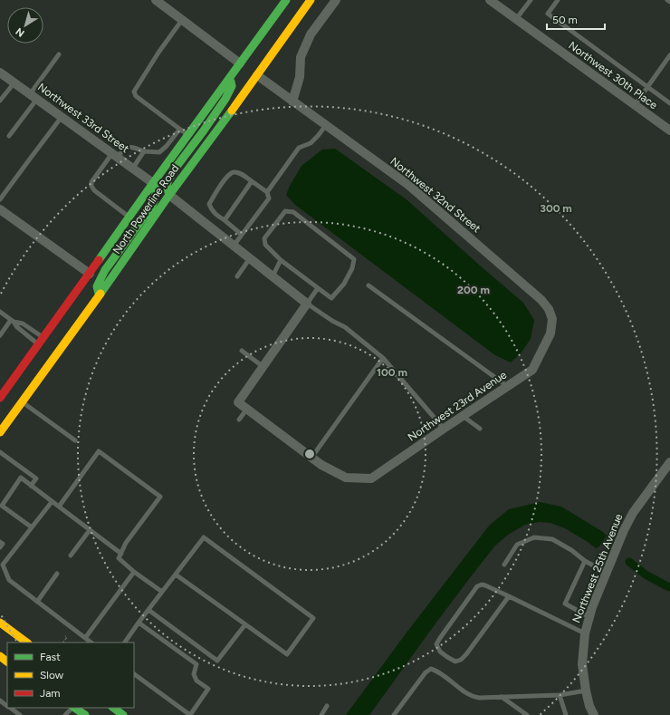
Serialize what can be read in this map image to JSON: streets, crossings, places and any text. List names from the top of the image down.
{
  "streets": {
    "main road": ["North Powerline Road"],
    "street": [
      "Northwest 30th Place",
      "Northwest 33rd Street",
      "Northwest 32nd Street",
      "Northwest 23rd Avenue",
      "Northwest 25th Avenue"
    ]
  },
  "crossings": [
    ["Northwest 33rd Street", "North Powerline Road"],
    ["Northwest 32nd Street", "North Powerline Road"],
    ["Northwest 32nd Street", "Northwest 23rd Avenue"]
  ],
  "legend": ["Fast", "Slow", "Jam"],
  "scale_bar": "50 m",
  "north": "bottom left",
  "rings": ["300 m", "200 m", "100 m"]
}
